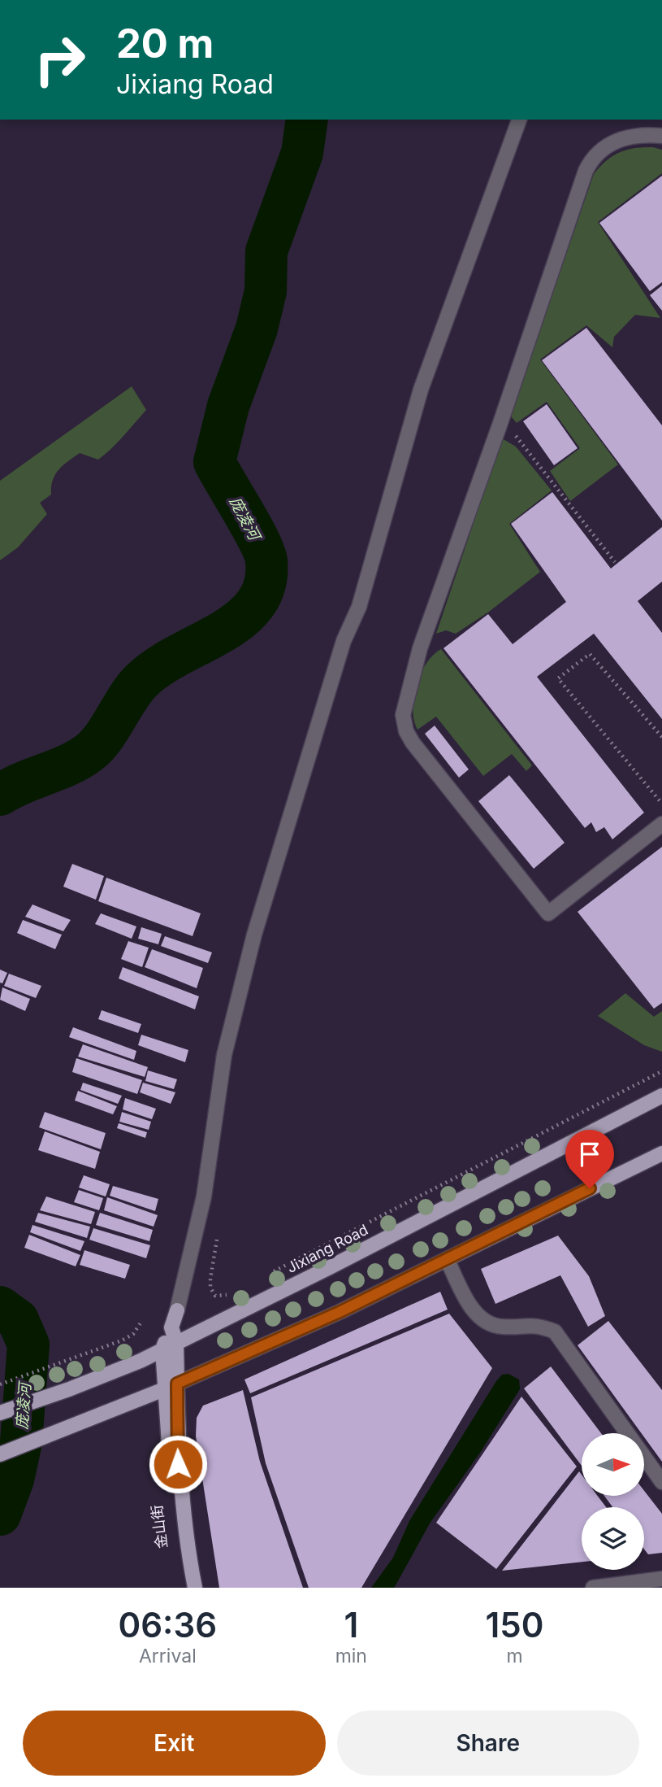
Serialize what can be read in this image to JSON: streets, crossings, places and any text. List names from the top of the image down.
{
  "streets": {
    "main road": ["Jixiang Road", "金山街"]
  },
  "crossings": [
    ["Jixiang Road", "金山街"]
  ],
  "water": ["庞凌河"],
  "north": "right",
  "page": {
    "turn": ["20 m", "Jixiang Road"],
    "eta": [
      "06:36",
      "Arrival",
      "1",
      "min",
      "150",
      "m"
    ],
    "buttons": ["Exit", "Share"]
  }
}
